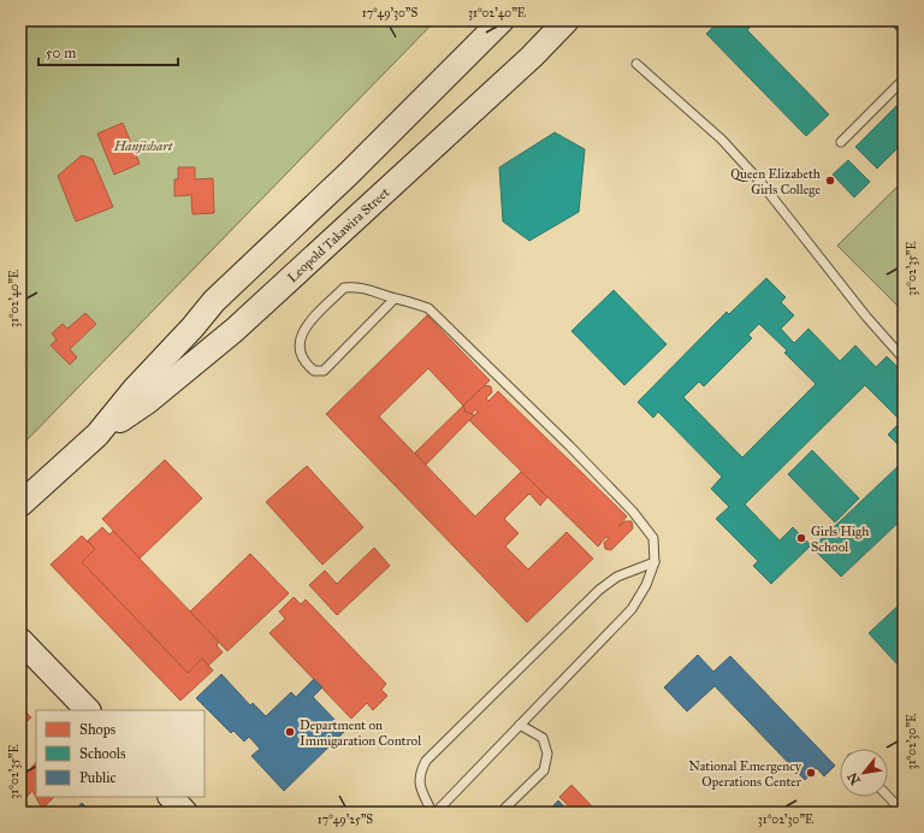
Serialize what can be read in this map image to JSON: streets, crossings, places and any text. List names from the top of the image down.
{
  "streets": {
    "main road": ["Leopold Takawira Street"]
  },
  "parks": ["Hanjishart"],
  "places": [
    "Queen Elizabeth Girls College",
    "Girls High School",
    "Department on Immigaration Control",
    "National Emergency Operations Center"
  ],
  "legend": ["Shops", "Schools", "Public"],
  "scale_bar": "50 m",
  "north": "bottom left",
  "coordinates": [
    "17°49'30\"S",
    "31°02'40\"E",
    "31°02'35\"E",
    "31°02'30\"E",
    "17°49'25\"S"
  ]
}
